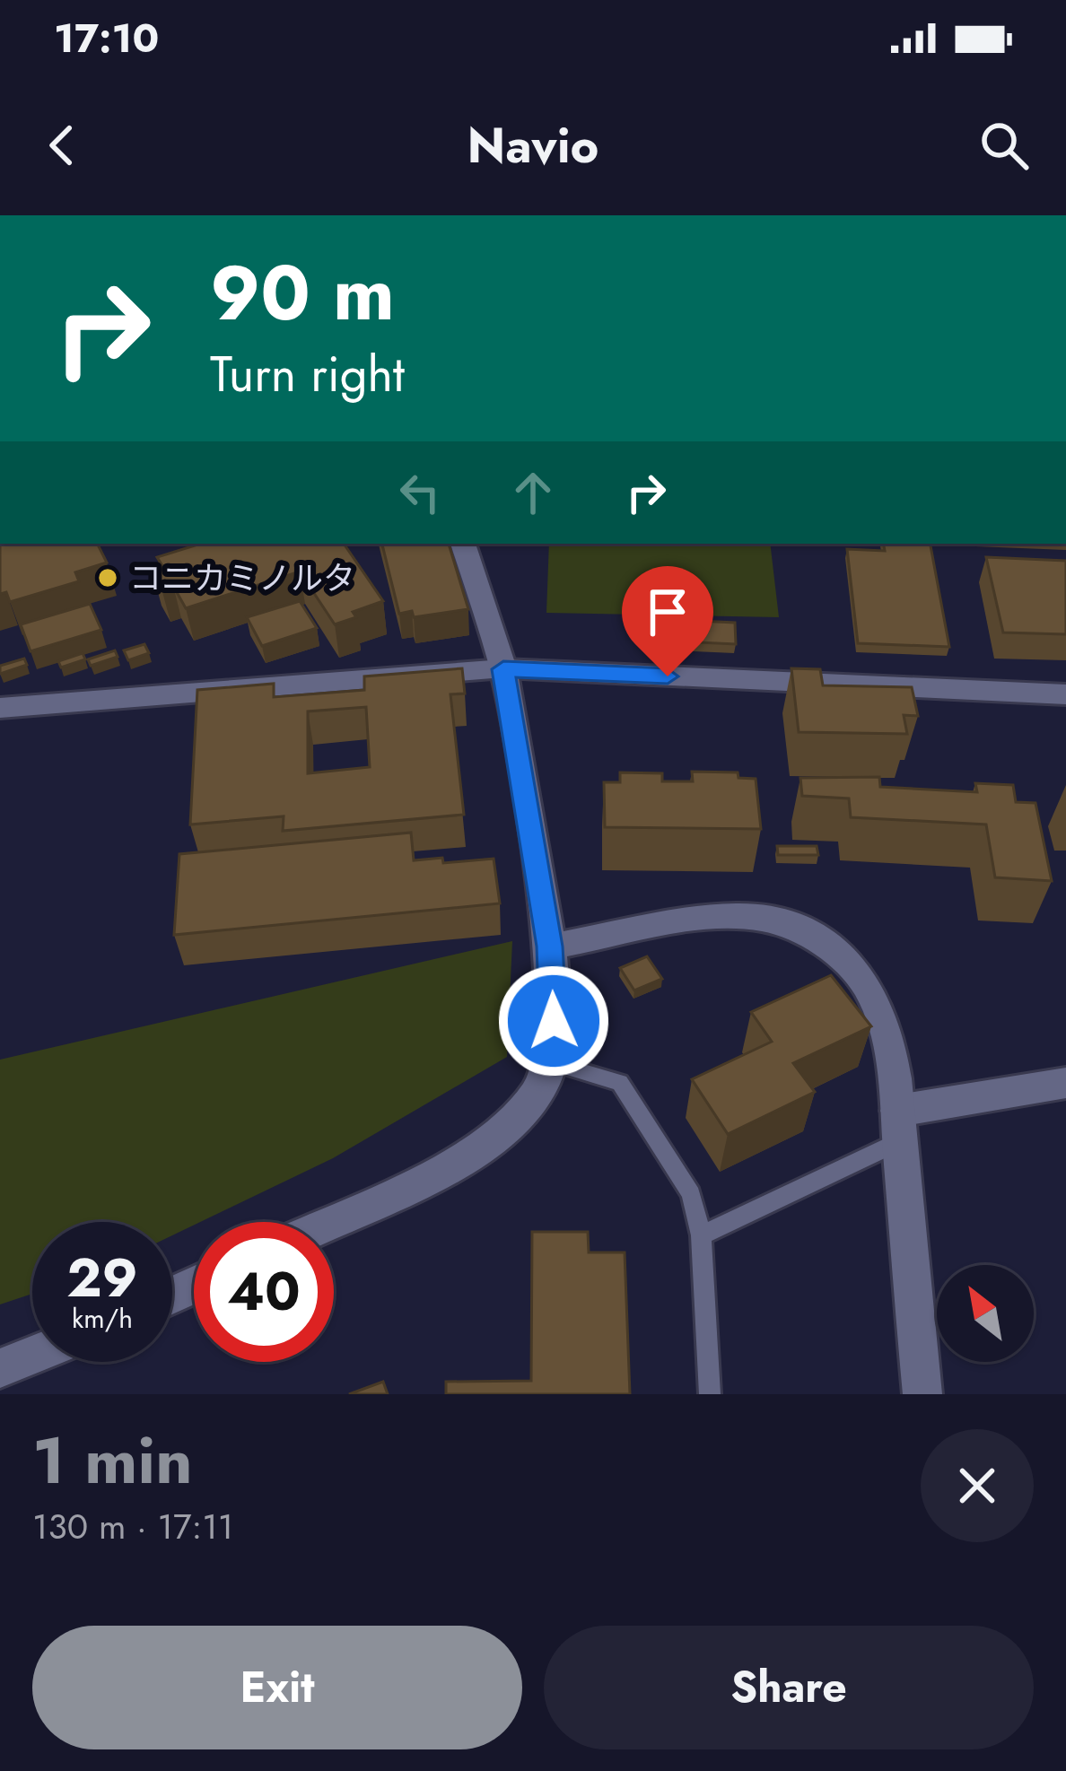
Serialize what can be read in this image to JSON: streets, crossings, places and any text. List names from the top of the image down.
{
  "places": ["コニカミノルタ"],
  "north": "top left",
  "page": {
    "status": "17:10",
    "header": "Navio",
    "turn": ["90 m", "Turn right"],
    "speed": "29 km/h",
    "limit": "40",
    "heading": ["1 min", "130 m · 17:11"],
    "buttons": ["Exit", "Share"]
  }
}
